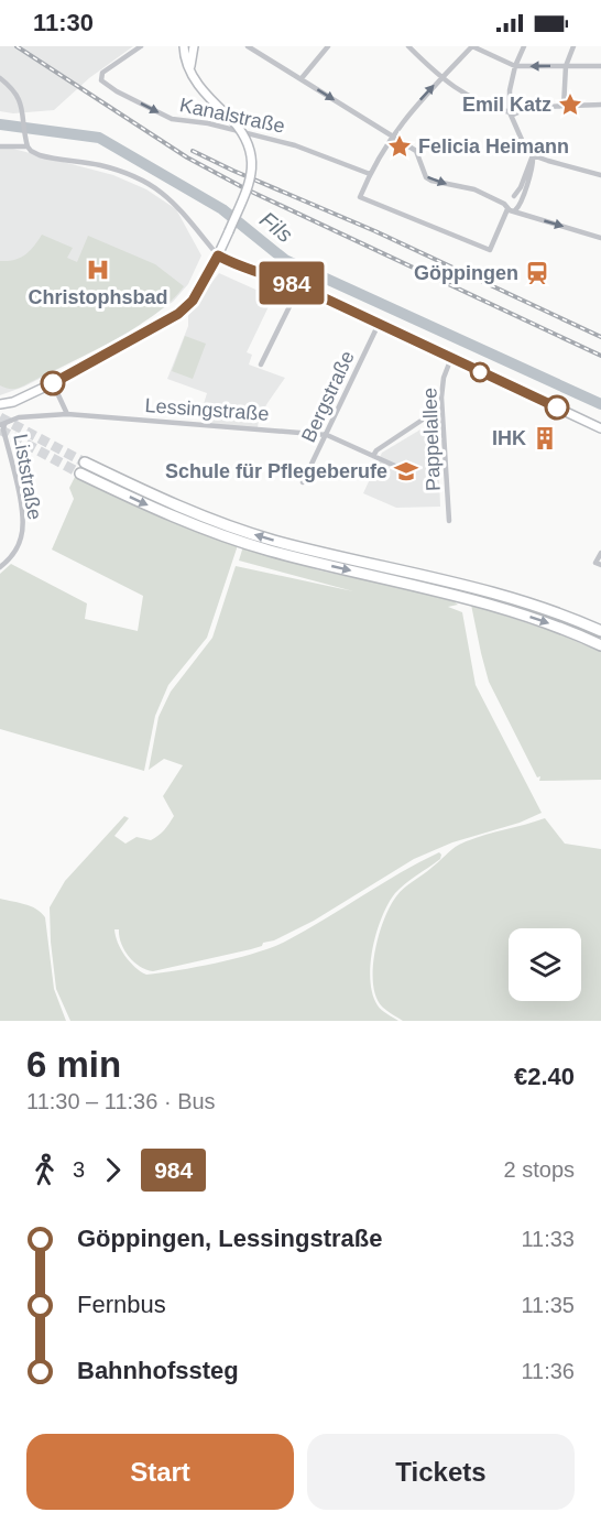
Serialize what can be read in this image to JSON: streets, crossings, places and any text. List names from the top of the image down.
{
  "streets": {
    "street": [
      "Kanalstraße",
      "Bergstraße",
      "Lessingstraße",
      "Pappelallee",
      "Liststraße"
    ]
  },
  "crossings": [
    ["Bergstraße", "Lessingstraße"],
    ["Lessingstraße", "Liststraße"]
  ],
  "water": ["Fils"],
  "places": {
    "place": ["Emil Katz", "Felicia Heimann"],
    "hospital": ["Christophsbad"],
    "station": ["Göppingen"],
    "building": ["IHK"],
    "school or university": ["Schule für Pflegeberufe"]
  },
  "lines": ["bus line 984"],
  "page": {
    "status": "11:30",
    "on_map": "984",
    "heading": ["6 min", "11:30 – 11:36 · Bus", "€2.40"],
    "legs": ["3", "984", "2 stops"],
    "list": [
      {
        "name": "Göppingen, Lessingstraße",
        "value": "11:33"
      },
      {
        "name": "Fernbus",
        "value": "11:35"
      },
      {
        "name": "Bahnhofssteg",
        "value": "11:36"
      }
    ],
    "buttons": ["Start", "Tickets"]
  }
}
